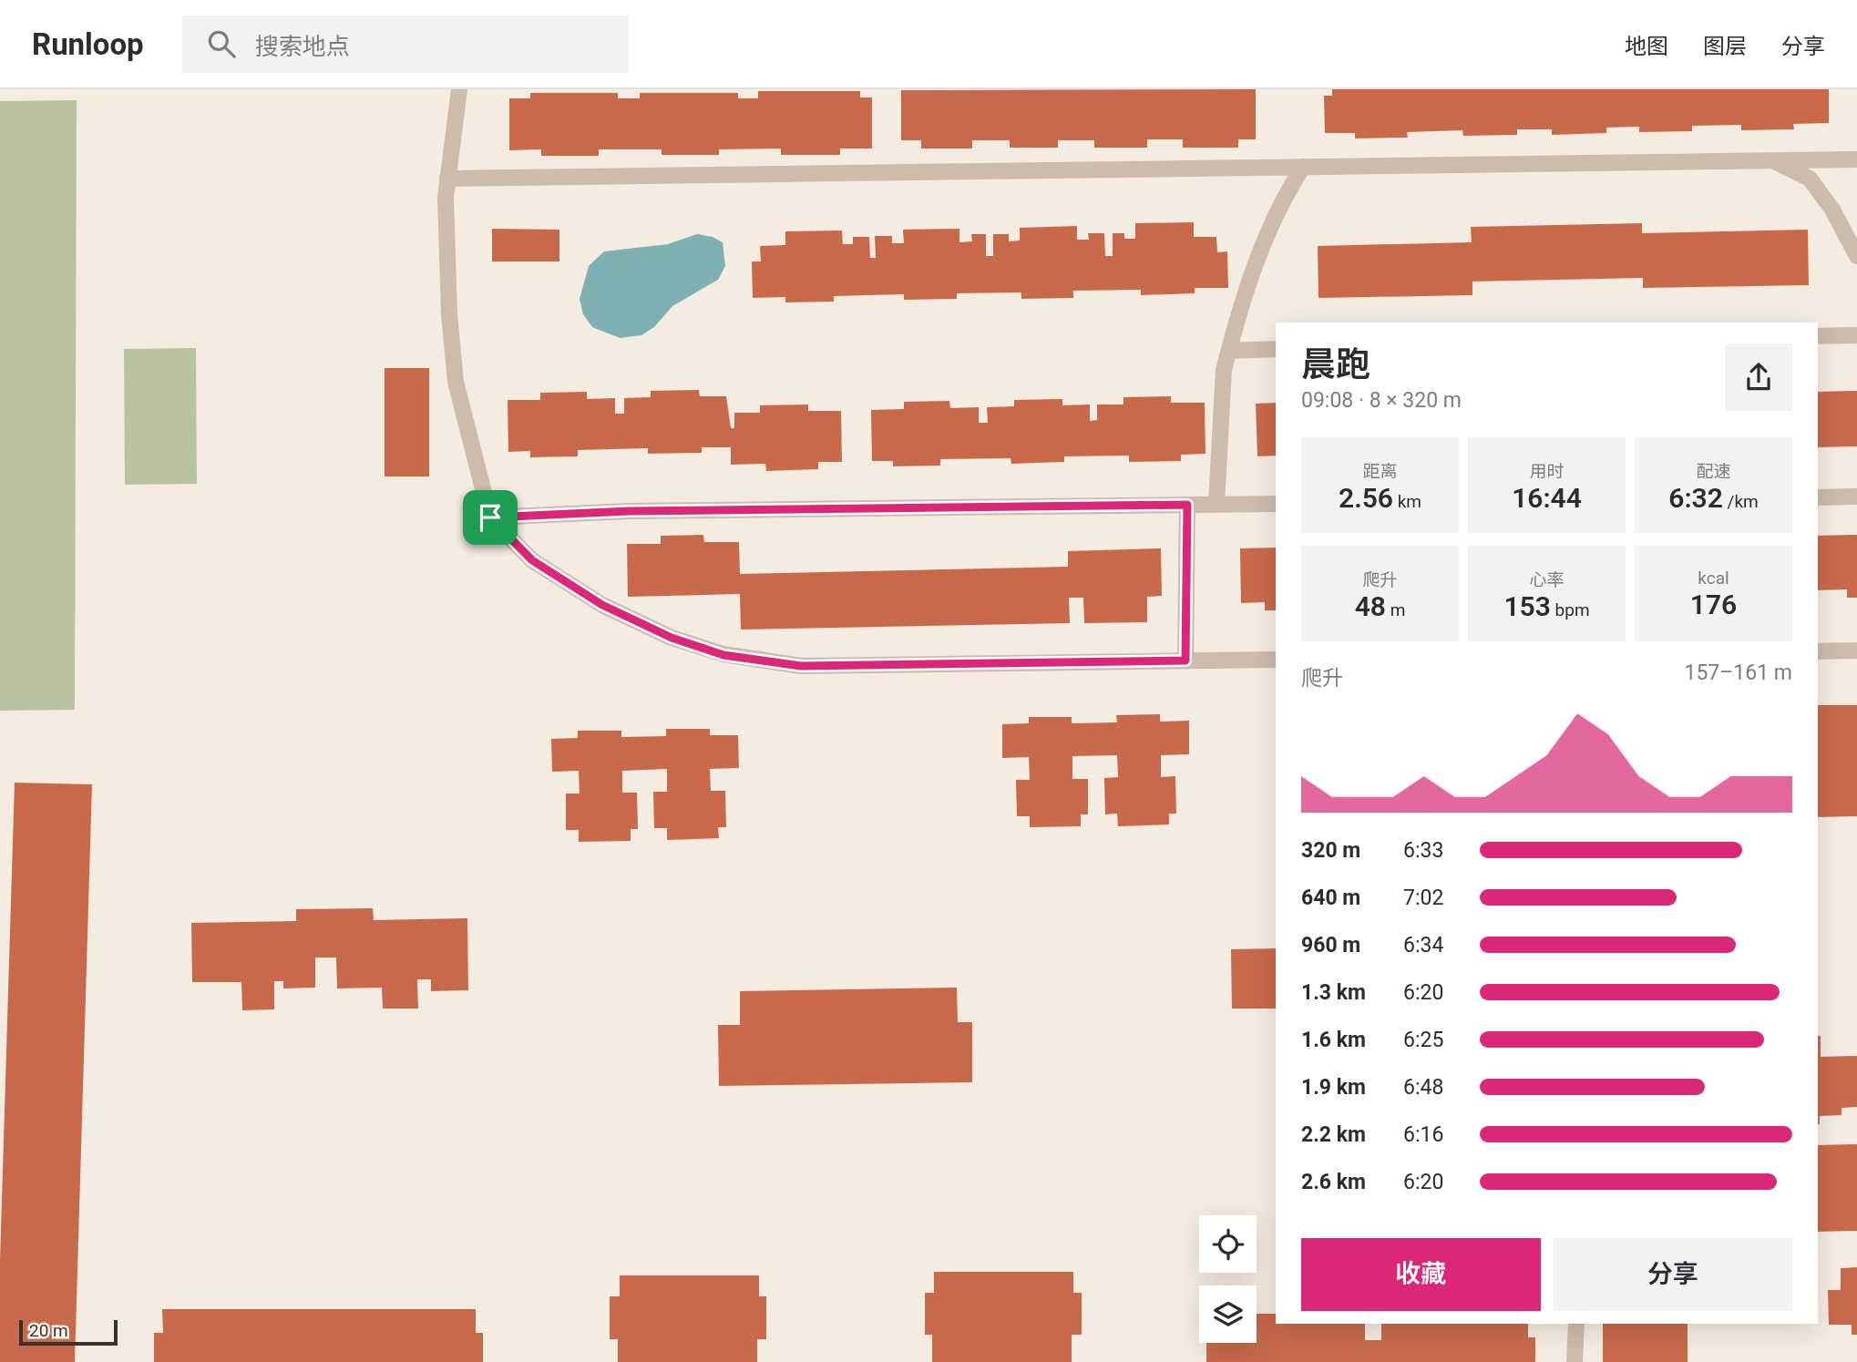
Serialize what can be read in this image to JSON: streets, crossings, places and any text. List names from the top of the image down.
{
  "scale_bar": "20 m",
  "page": {
    "header": "Runloop",
    "search": "搜索地点",
    "nav": ["地图", "图层", "分享"],
    "heading": ["晨跑", "09:08 · 8 × 320 m"],
    "stats": [
      ["距离", "2.56 km"],
      ["用时", "16:44"],
      ["配速", "6:32 /km"],
      ["爬升", "48 m"],
      ["心率", "153 bpm"],
      ["kcal", "176"]
    ],
    "chart": ["爬升", "157–161 m"],
    "list": [
      {
        "name": "320 m",
        "note": "6:33"
      },
      {
        "name": "640 m",
        "note": "7:02"
      },
      {
        "name": "960 m",
        "note": "6:34"
      },
      {
        "name": "1.3 km",
        "note": "6:20"
      },
      {
        "name": "1.6 km",
        "note": "6:25"
      },
      {
        "name": "1.9 km",
        "note": "6:48"
      },
      {
        "name": "2.2 km",
        "note": "6:16"
      },
      {
        "name": "2.6 km",
        "note": "6:20"
      }
    ],
    "buttons": ["收藏", "分享"],
    "scale": "20 m"
  }
}
